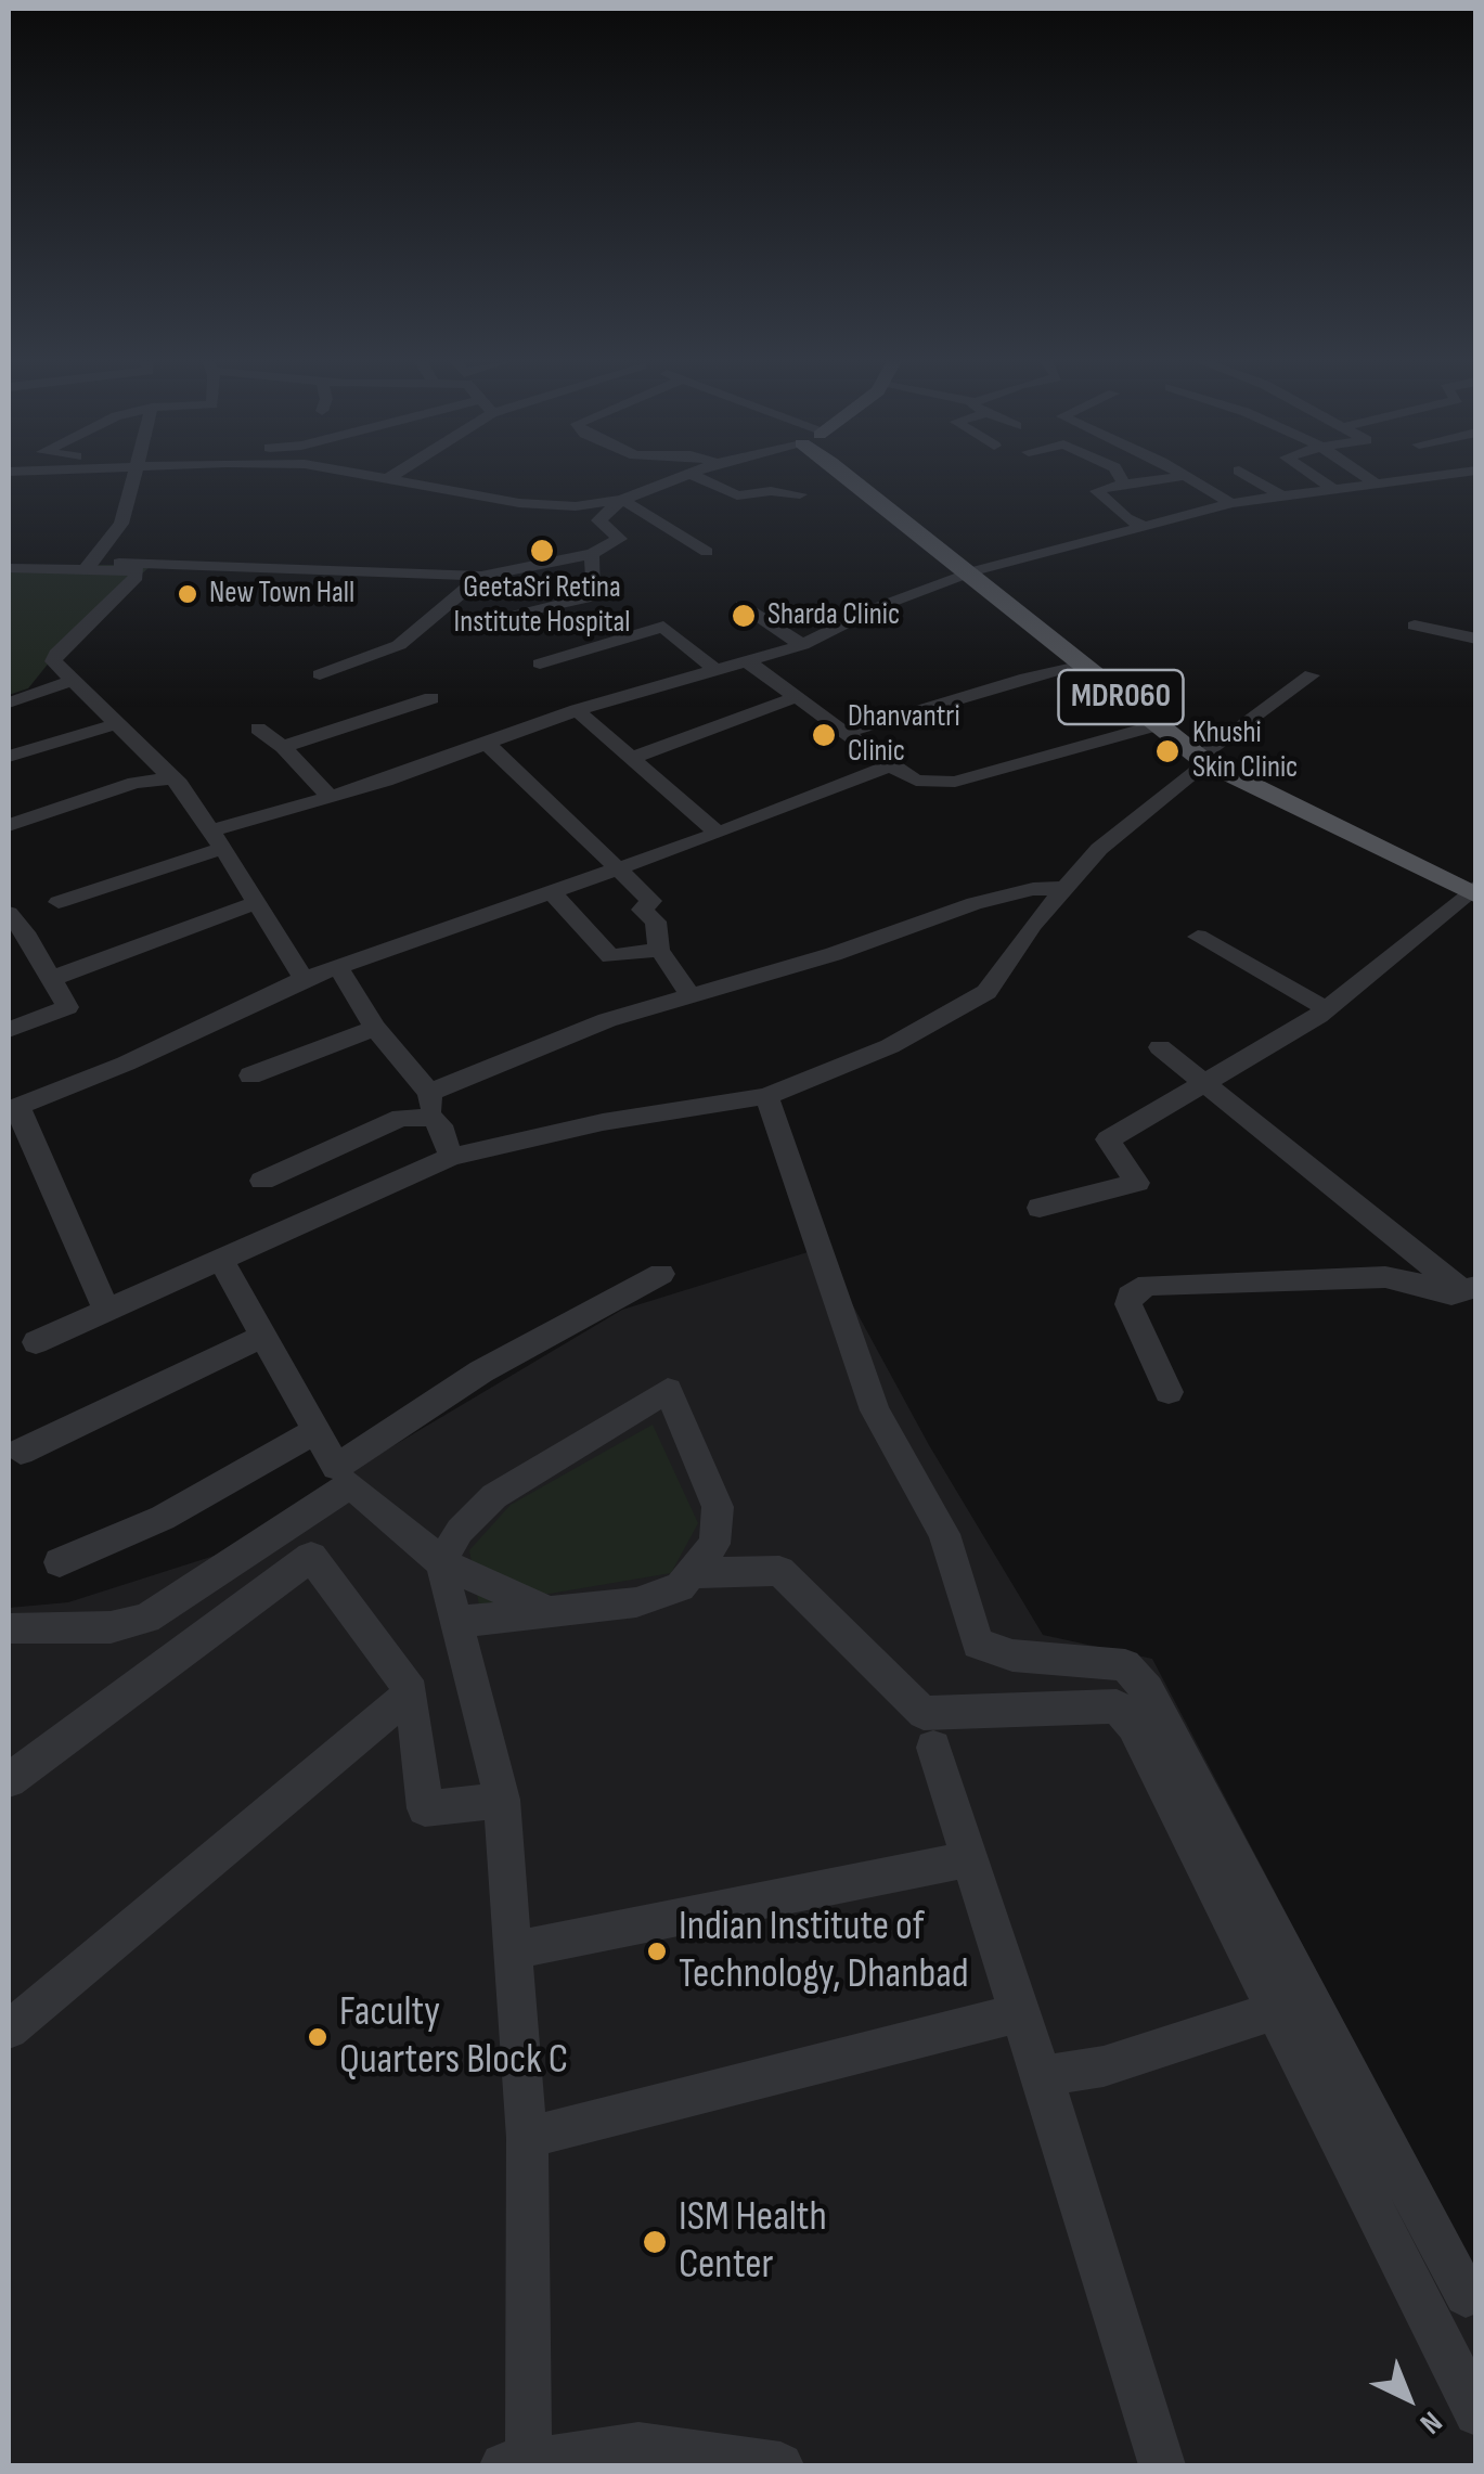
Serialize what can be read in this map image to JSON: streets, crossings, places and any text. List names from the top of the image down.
{
  "streets": {
    "main road": ["MDR060"]
  },
  "places": [
    "GeetaSri Retina Institute Hospital",
    "New Town Hall",
    "Sharda Clinic",
    "Dhanvantri Clinic",
    "Khushi Skin Clinic",
    "Indian Institute of Technology, Dhanbad",
    "Faculty Quarters Block C",
    "ISM Health Center"
  ],
  "north": "bottom right"
}
